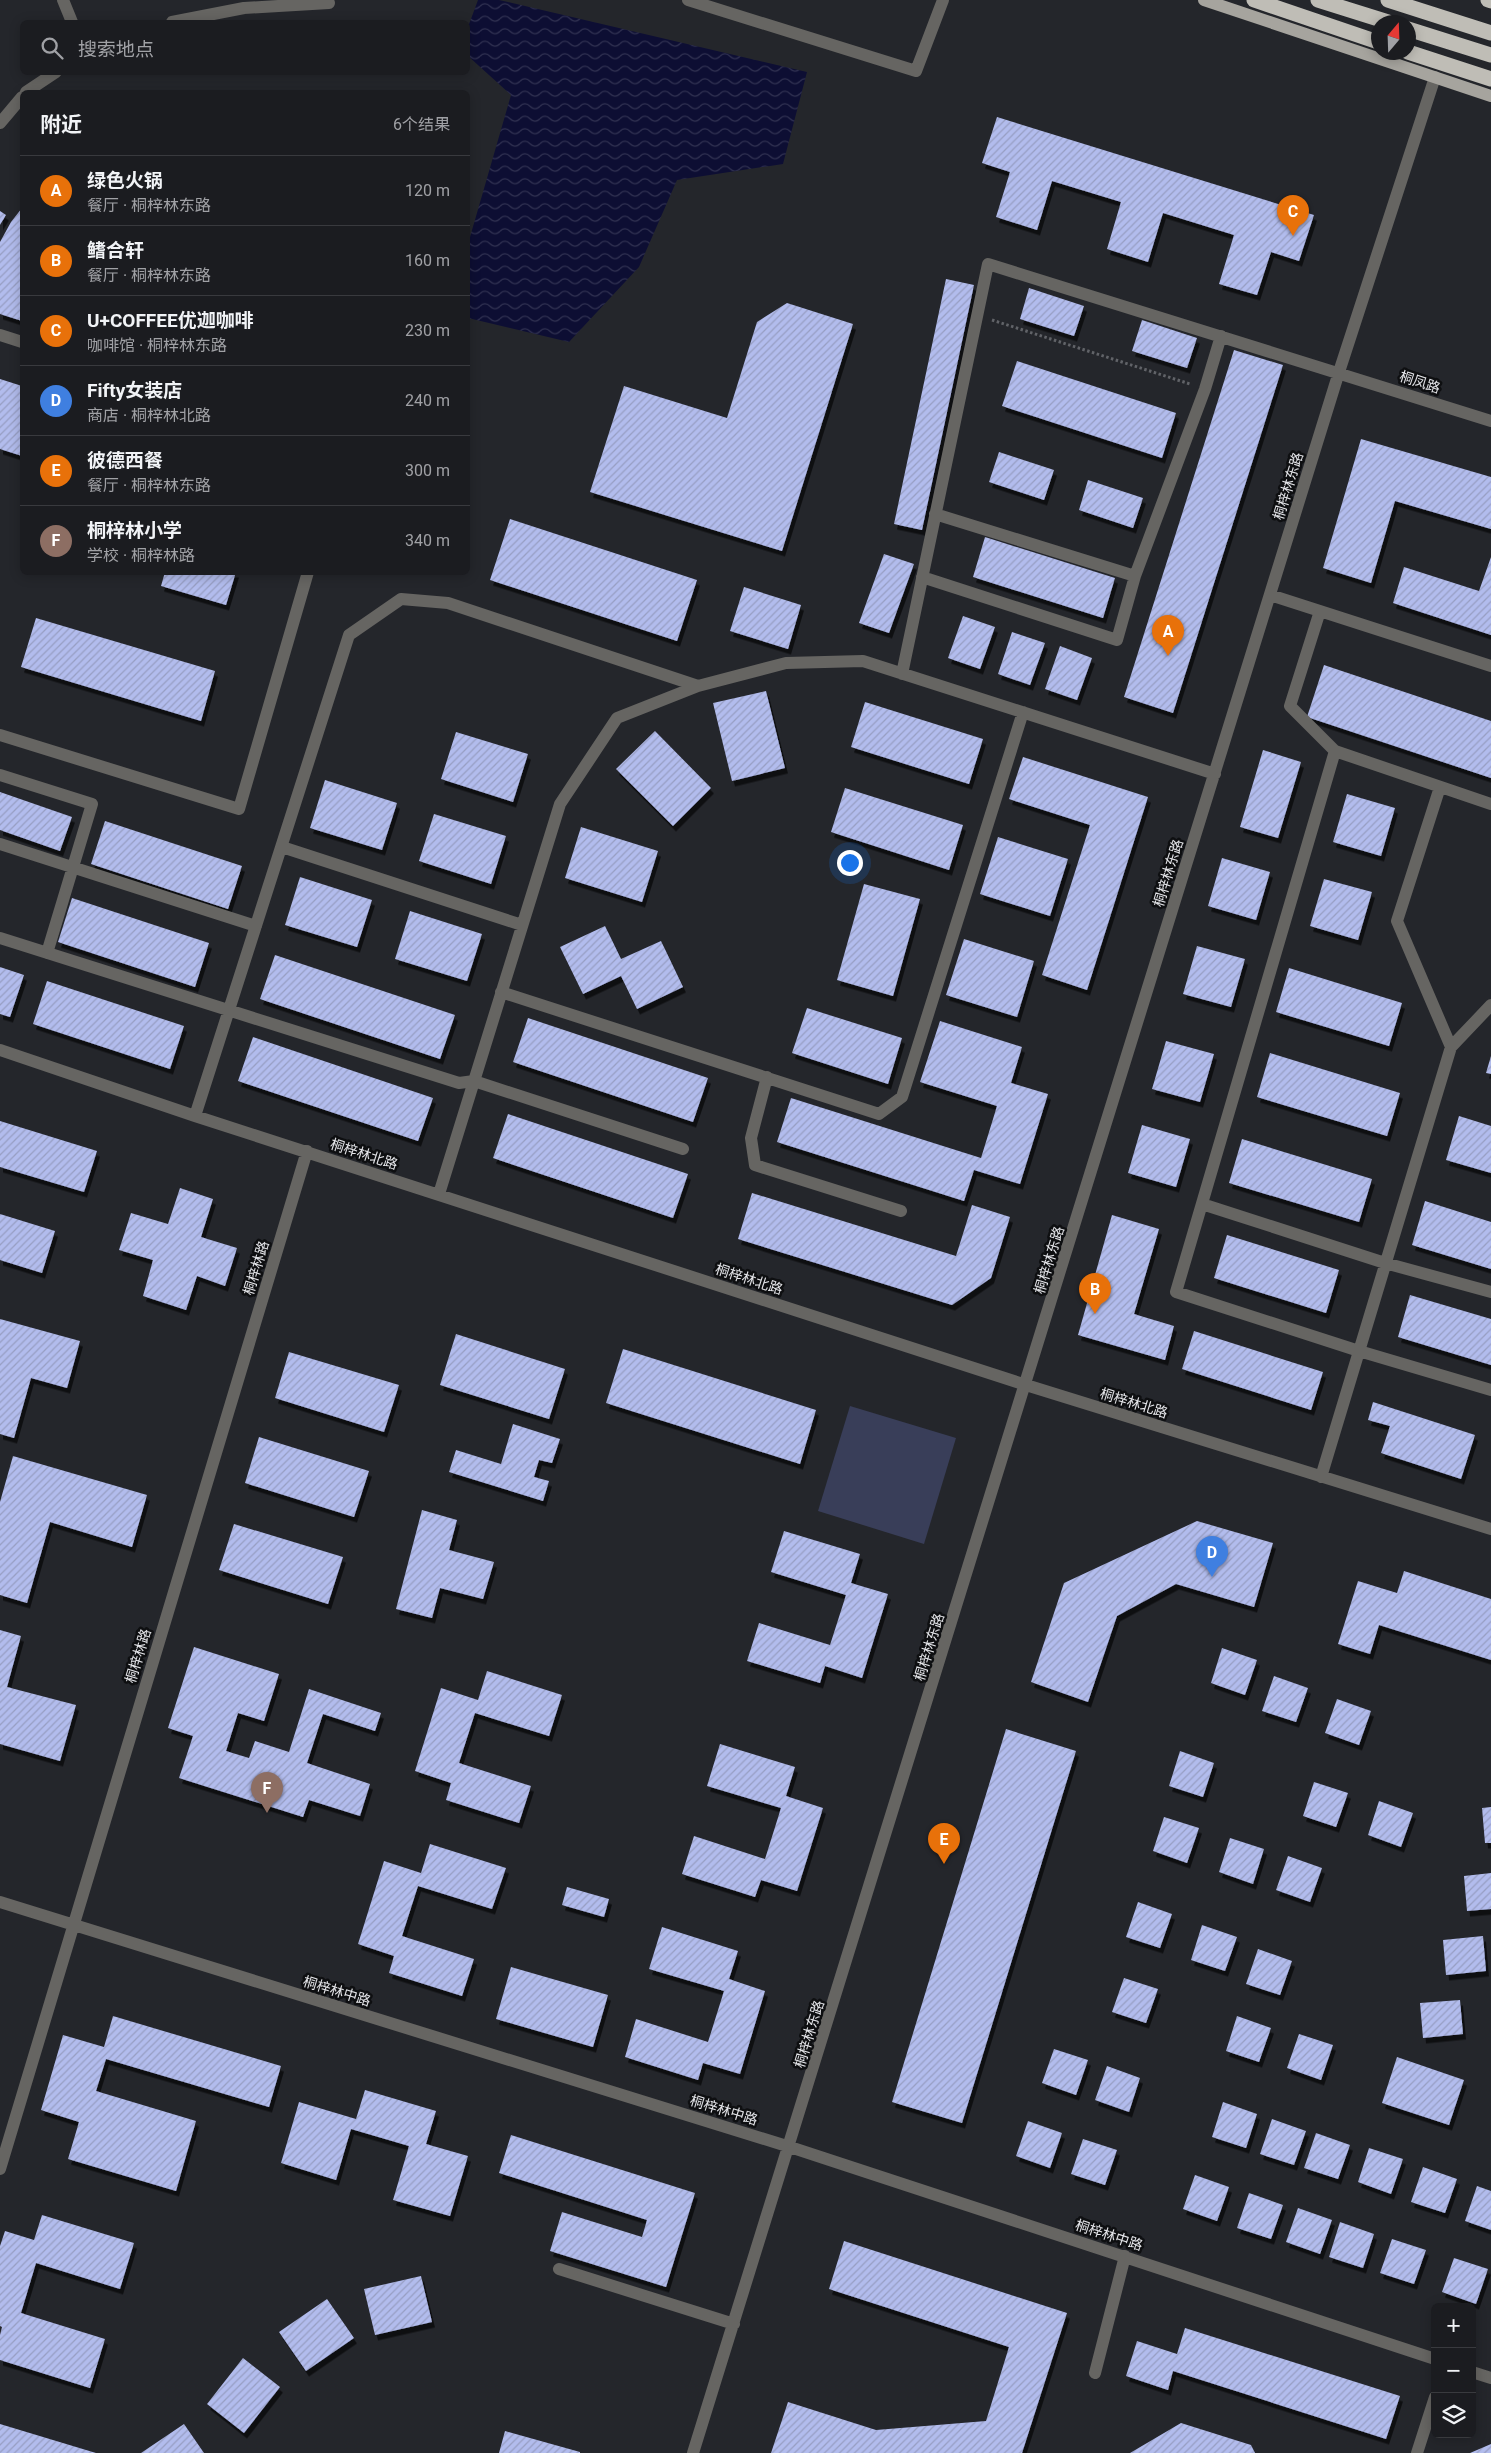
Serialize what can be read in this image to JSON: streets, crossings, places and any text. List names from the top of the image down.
{
  "streets": {
    "street": [
      "桐凤路",
      "桐梓林东路",
      "桐梓林北路",
      "桐梓林路",
      "桐梓林中路"
    ]
  },
  "crossings": [
    ["桐凤路", "桐梓林东路"],
    ["桐梓林东路", "桐梓林北路"],
    ["桐梓林东路", "桐梓林中路"],
    ["桐梓林北路", "桐梓林路"],
    ["桐梓林路", "桐梓林中路"]
  ],
  "north": "top",
  "page": {
    "search": "搜索地点",
    "heading": ["附近", "6个结果"],
    "list": [
      {
        "mark": "A",
        "name": "绿色火锅",
        "note": "餐厅 · 桐梓林东路",
        "value": "120 m"
      },
      {
        "mark": "B",
        "name": "鳍合轩",
        "note": "餐厅 · 桐梓林东路",
        "value": "160 m"
      },
      {
        "mark": "C",
        "name": "U+COFFEE优迦咖啡",
        "note": "咖啡馆 · 桐梓林东路",
        "value": "230 m"
      },
      {
        "mark": "D",
        "name": "Fifty女装店",
        "note": "商店 · 桐梓林北路",
        "value": "240 m"
      },
      {
        "mark": "E",
        "name": "彼德西餐",
        "note": "餐厅 · 桐梓林东路",
        "value": "300 m"
      },
      {
        "mark": "F",
        "name": "桐梓林小学",
        "note": "学校 · 桐梓林路",
        "value": "340 m"
      }
    ],
    "pins": [
      "C",
      "A",
      "B",
      "D",
      "F",
      "E"
    ],
    "map_buttons": ["+", "−"]
  }
}
